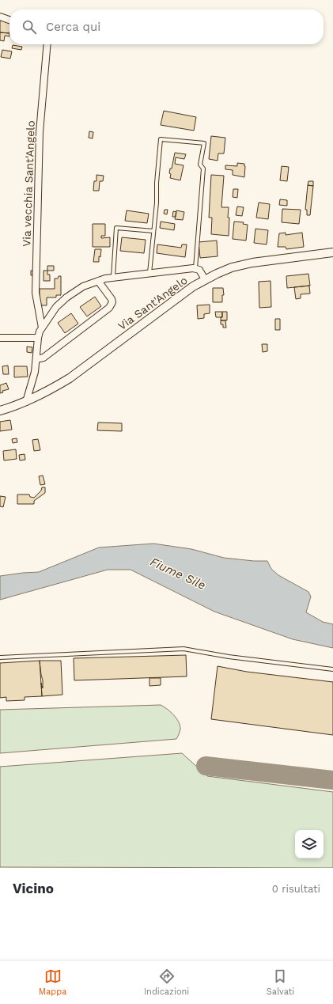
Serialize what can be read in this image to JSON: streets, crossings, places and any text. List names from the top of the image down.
{
  "streets": {
    "street": ["Via vecchia Sant'Angelo", "Via Sant'Angelo"]
  },
  "water": ["Fiume Sile"],
  "page": {
    "search": "Cerca qui",
    "heading": ["Vicino", "0 risultati"],
    "nav": ["Mappa", "Indicazioni", "Salvati"]
  }
}
